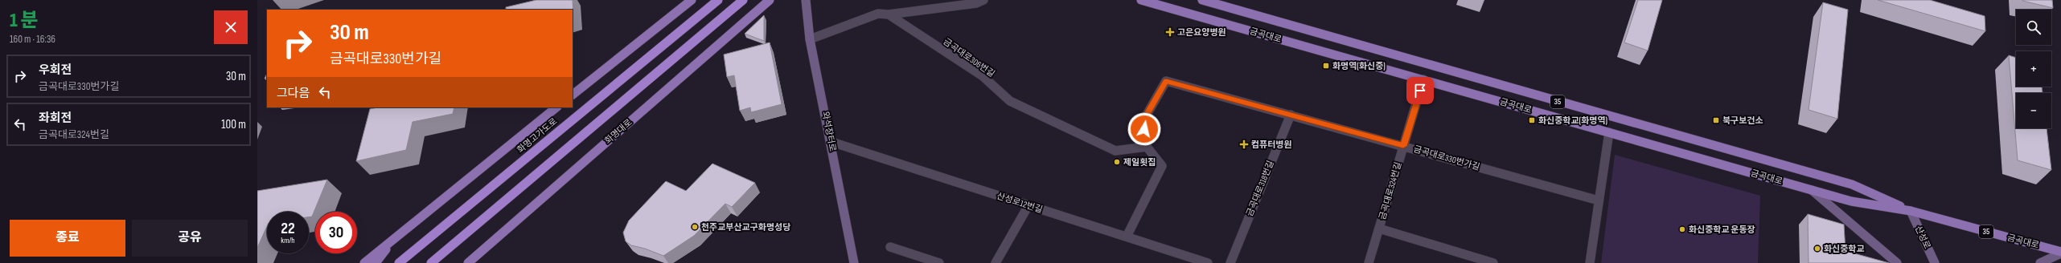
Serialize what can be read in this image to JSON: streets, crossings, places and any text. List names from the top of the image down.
{
  "streets": {
    "highway": ["화명고가도로"],
    "main road": [
      "금곡대로",
      "35",
      "화명대로",
      "와석장터로",
      "산성로"
    ],
    "street": [
      "금곡대로306번길",
      "금곡대로330번가길",
      "금곡대로318번길",
      "금곡대로324번길",
      "산성로12번길"
    ]
  },
  "crossings": [
    ["금곡대로", "금곡대로324번길"],
    ["금곡대로", "산성로"],
    ["금곡대로306번길", "금곡대로330번가길"],
    ["와석장터로", "산성로12번길"],
    ["금곡대로330번가길", "금곡대로318번길"],
    ["금곡대로330번가길", "금곡대로324번길"]
  ],
  "places": {
    "health": ["고은요양병원", "컴퓨터병원"],
    "transit": ["화명역(화신중)", "화신중학교(화명역)", "북구보건소"],
    "other": [
      "제일횟집",
      "천주교부산교구화명성당",
      "화신중학교 운동장",
      "화신중학교"
    ]
  },
  "page": {
    "heading": ["1 분", "160 m · 16:36"],
    "map_buttons": ["+", "−"],
    "turn": ["30 m", "금곡대로330번가길"],
    "list": [
      {
        "name": "우회전",
        "note": "금곡대로330번가길",
        "value": "30 m"
      },
      {
        "name": "좌회전",
        "note": "금곡대로324번길",
        "value": "100 m"
      }
    ],
    "then": "그다음",
    "speed": "22 km/h",
    "limit": "30",
    "buttons": ["종료", "공유"]
  }
}
